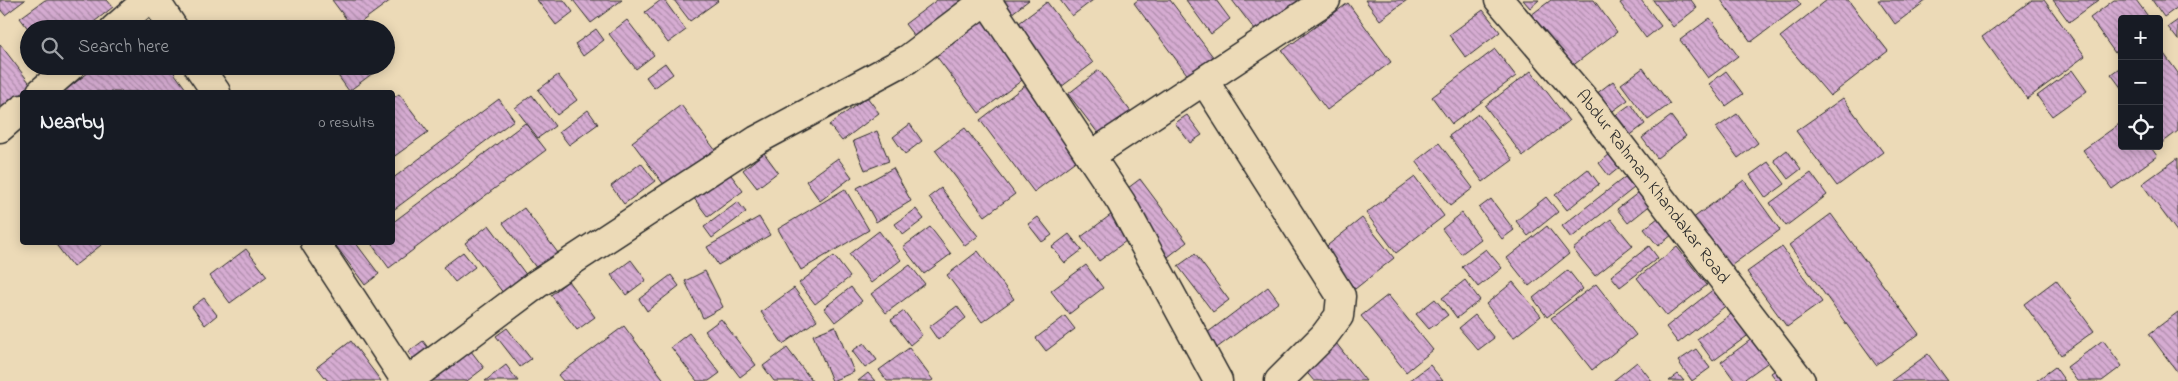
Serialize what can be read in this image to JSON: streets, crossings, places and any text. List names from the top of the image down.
{
  "streets": {
    "street": ["Abdur Rahman Khandakar Road"]
  },
  "page": {
    "map_buttons": ["+", "−"],
    "search": "Search here",
    "heading": ["Nearby", "0 results"]
  }
}
